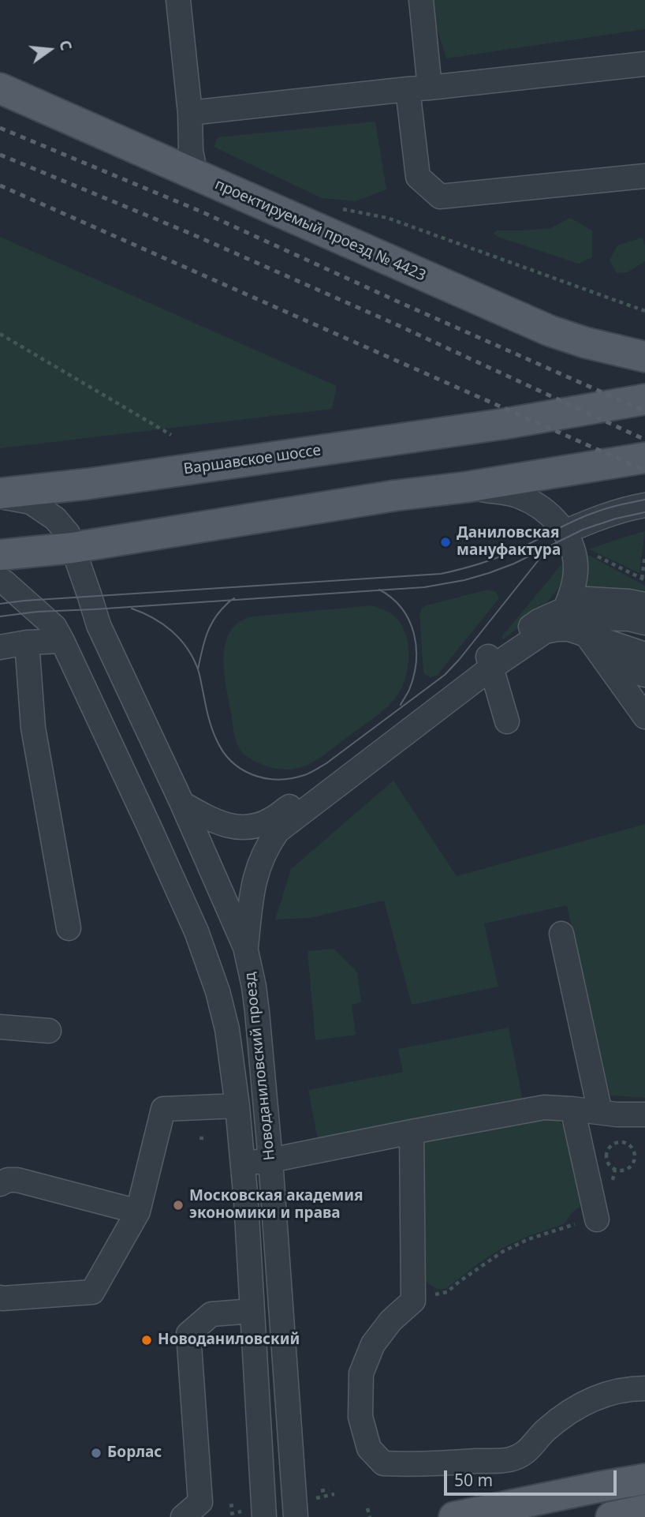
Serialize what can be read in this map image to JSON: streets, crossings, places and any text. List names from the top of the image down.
{
  "streets": {
    "main road": ["проектируемый проезд № 4423", "Варшавское шоссе"],
    "street": ["Новоданиловский проезд"]
  },
  "crossings": [
    ["Варшавское шоссе", "Новоданиловский проезд"]
  ],
  "places": [
    "Даниловская мануфактура",
    "Московская академия экономики и права",
    "Новоданиловский",
    "Борлас"
  ],
  "scale_bar": "50 m",
  "north": "right"
}
